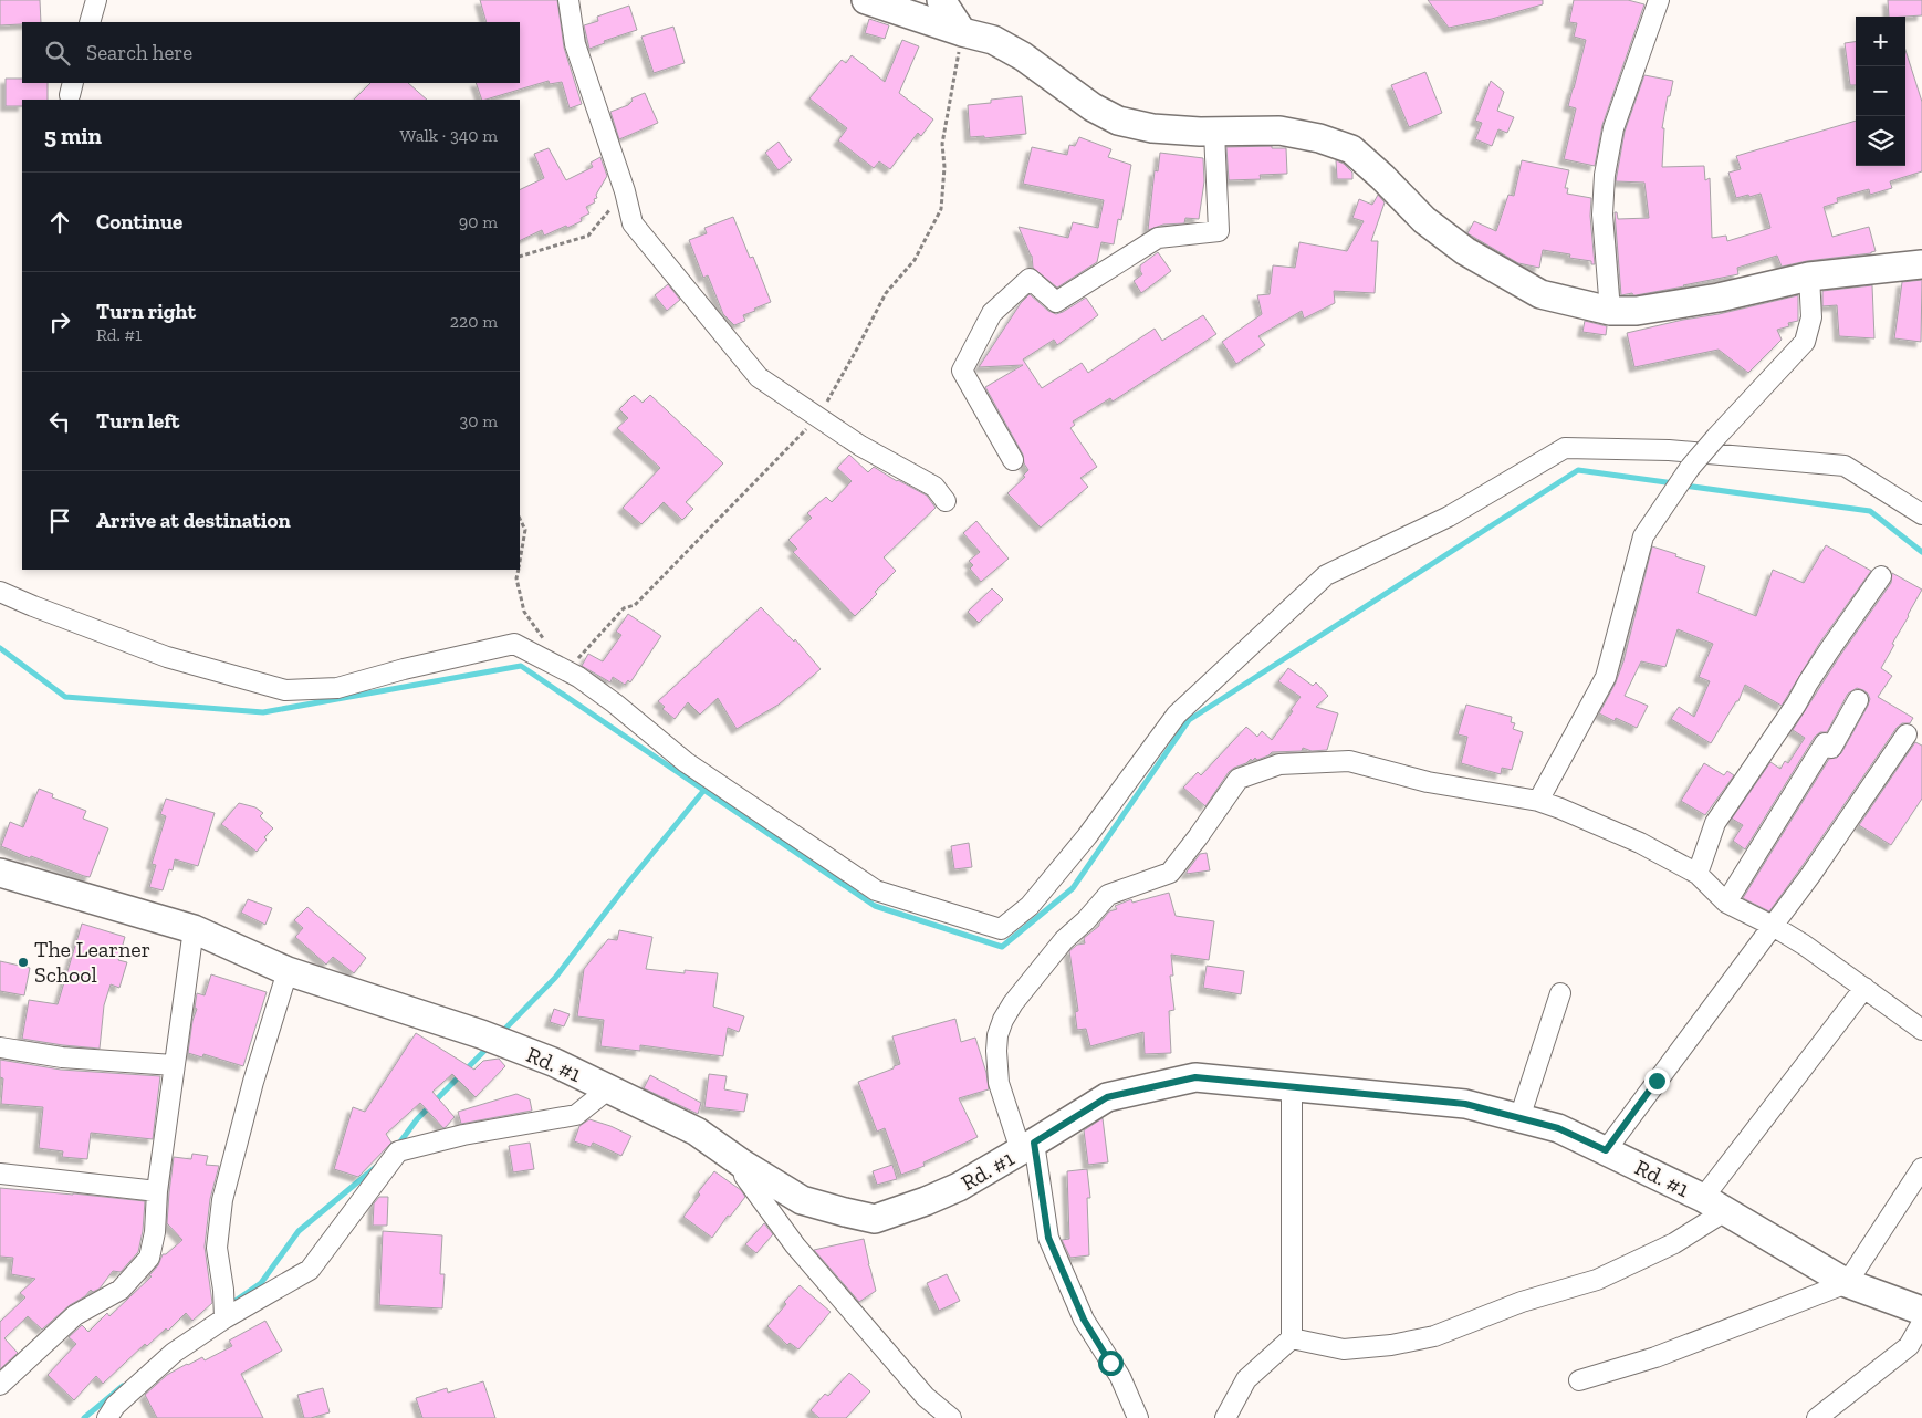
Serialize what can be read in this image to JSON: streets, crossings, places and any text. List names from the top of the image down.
{
  "streets": {
    "main road": ["Rd. #1"]
  },
  "places": ["The Learner School"],
  "page": {
    "map_buttons": ["+", "−"],
    "search": "Search here",
    "heading": ["5 min", "Walk · 340 m"],
    "list": [
      ["Continue", "90 m"],
      ["Turn right", "Rd. #1", "220 m"],
      ["Turn left", "30 m"],
      "Arrive at destination"
    ]
  }
}
